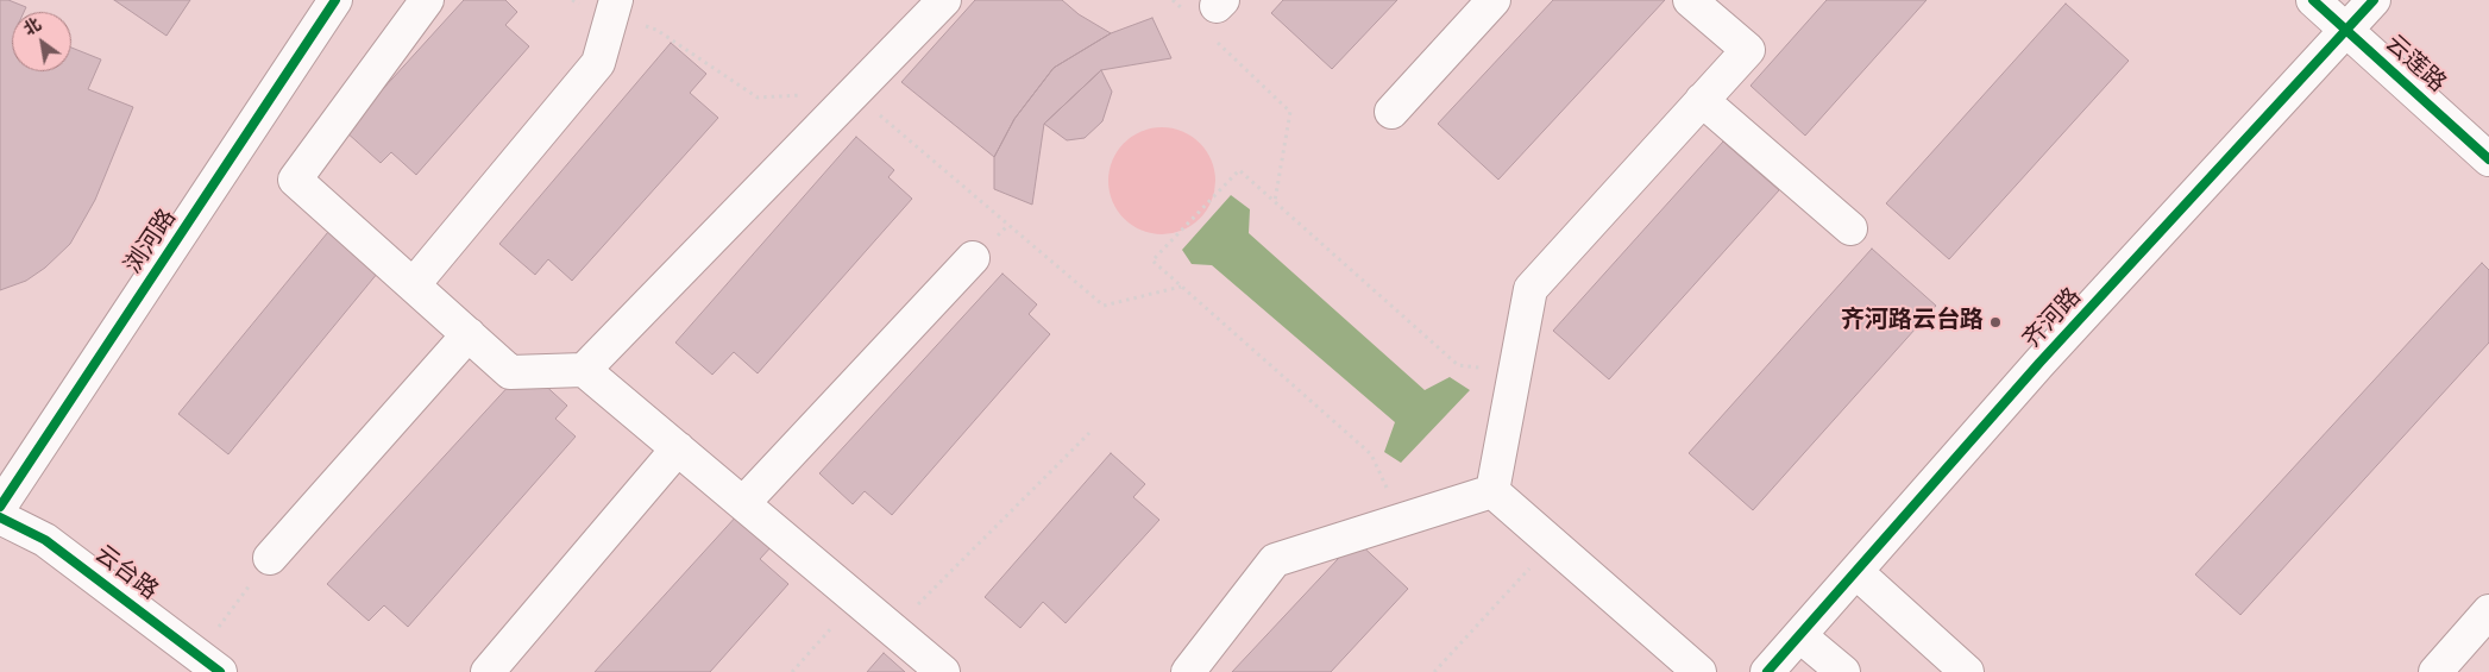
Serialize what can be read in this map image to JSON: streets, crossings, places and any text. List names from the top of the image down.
{
  "streets": {
    "street": [
      "云莲路",
      "浏河路",
      "齐河路",
      "云台路"
    ]
  },
  "crossings": [
    ["云莲路", "齐河路"]
  ],
  "places": ["齐河路云台路"],
  "north": "top left"
}
